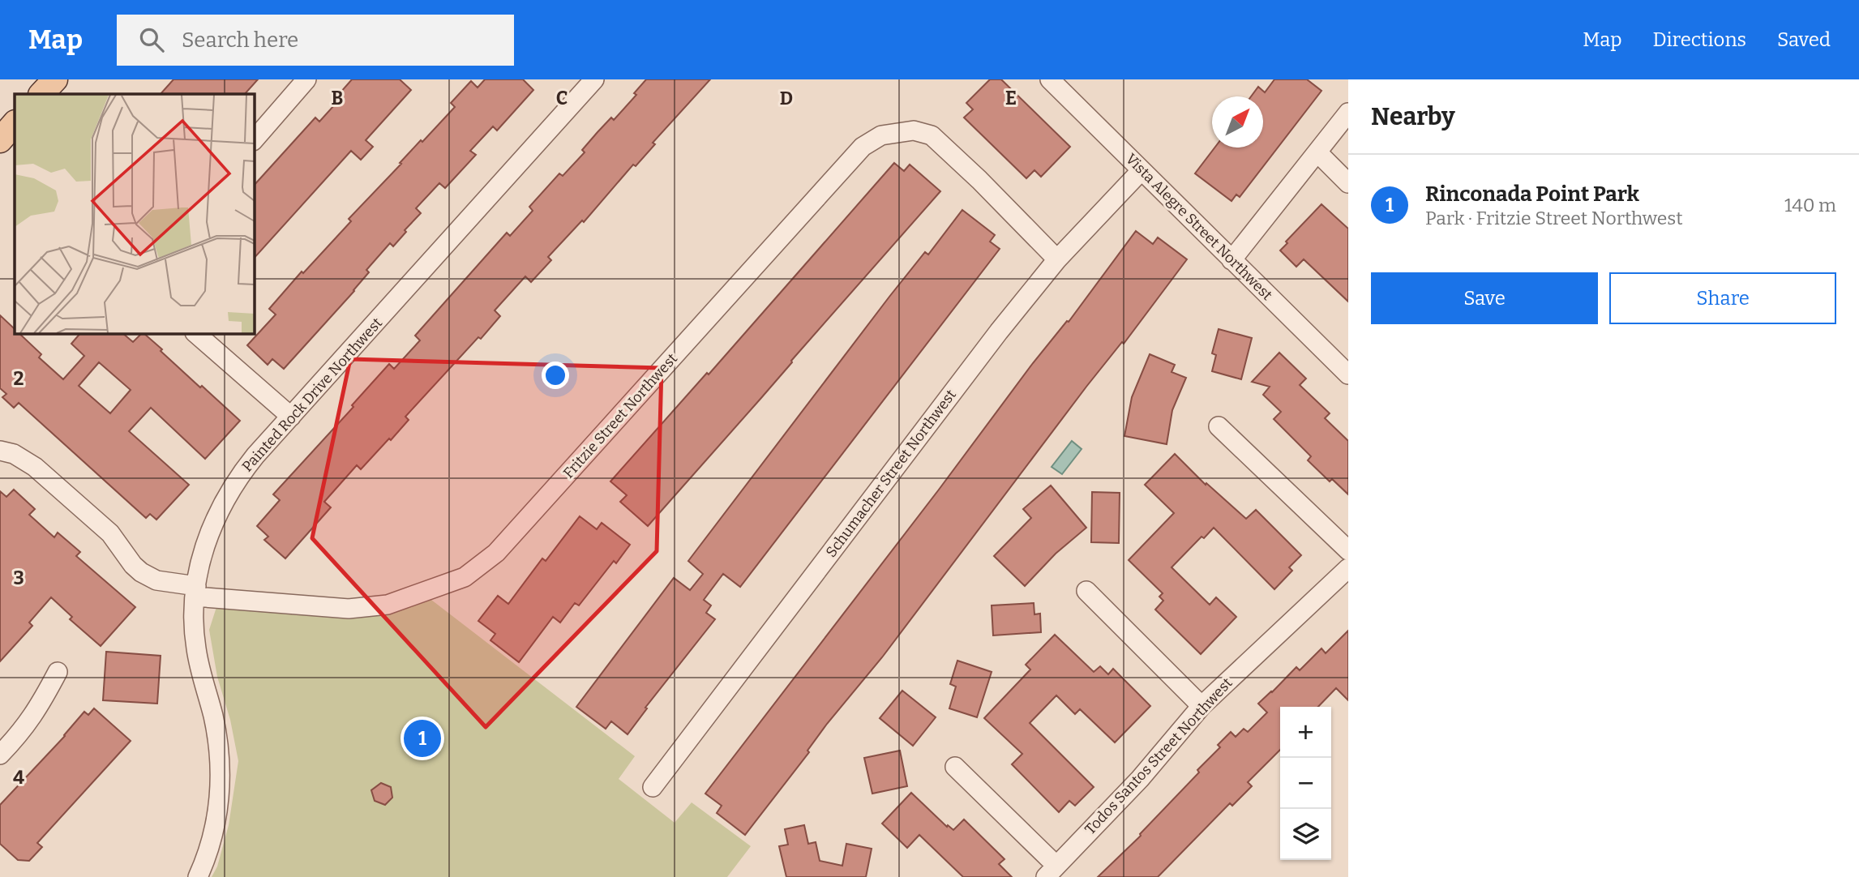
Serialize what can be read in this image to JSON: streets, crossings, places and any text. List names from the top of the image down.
{
  "streets": {
    "street": [
      "Vista Alegre Street Northwest",
      "Painted Rock Drive Northwest",
      "Fritzie Street Northwest",
      "Schumacher Street Northwest",
      "Todos Santos Street Northwest"
    ]
  },
  "crossings": [
    ["Vista Alegre Street Northwest", "Schumacher Street Northwest"],
    ["Painted Rock Drive Northwest", "Fritzie Street Northwest"],
    ["Fritzie Street Northwest", "Schumacher Street Northwest"]
  ],
  "north": "top right",
  "page": {
    "header": "Map",
    "search": "Search here",
    "nav": ["Map", "Directions", "Saved"],
    "heading": "Nearby",
    "list": [
      {
        "mark": "1",
        "name": "Rinconada Point Park",
        "note": "Park · Fritzie Street Northwest",
        "value": "140 m"
      }
    ],
    "buttons": ["Save", "Share"],
    "map_buttons": ["+", "−"],
    "pins": "1"
  },
  "grid": {
    "columns": [
      "B",
      "C",
      "D",
      "E"
    ],
    "rows": ["2", "3", "4"]
  }
}
